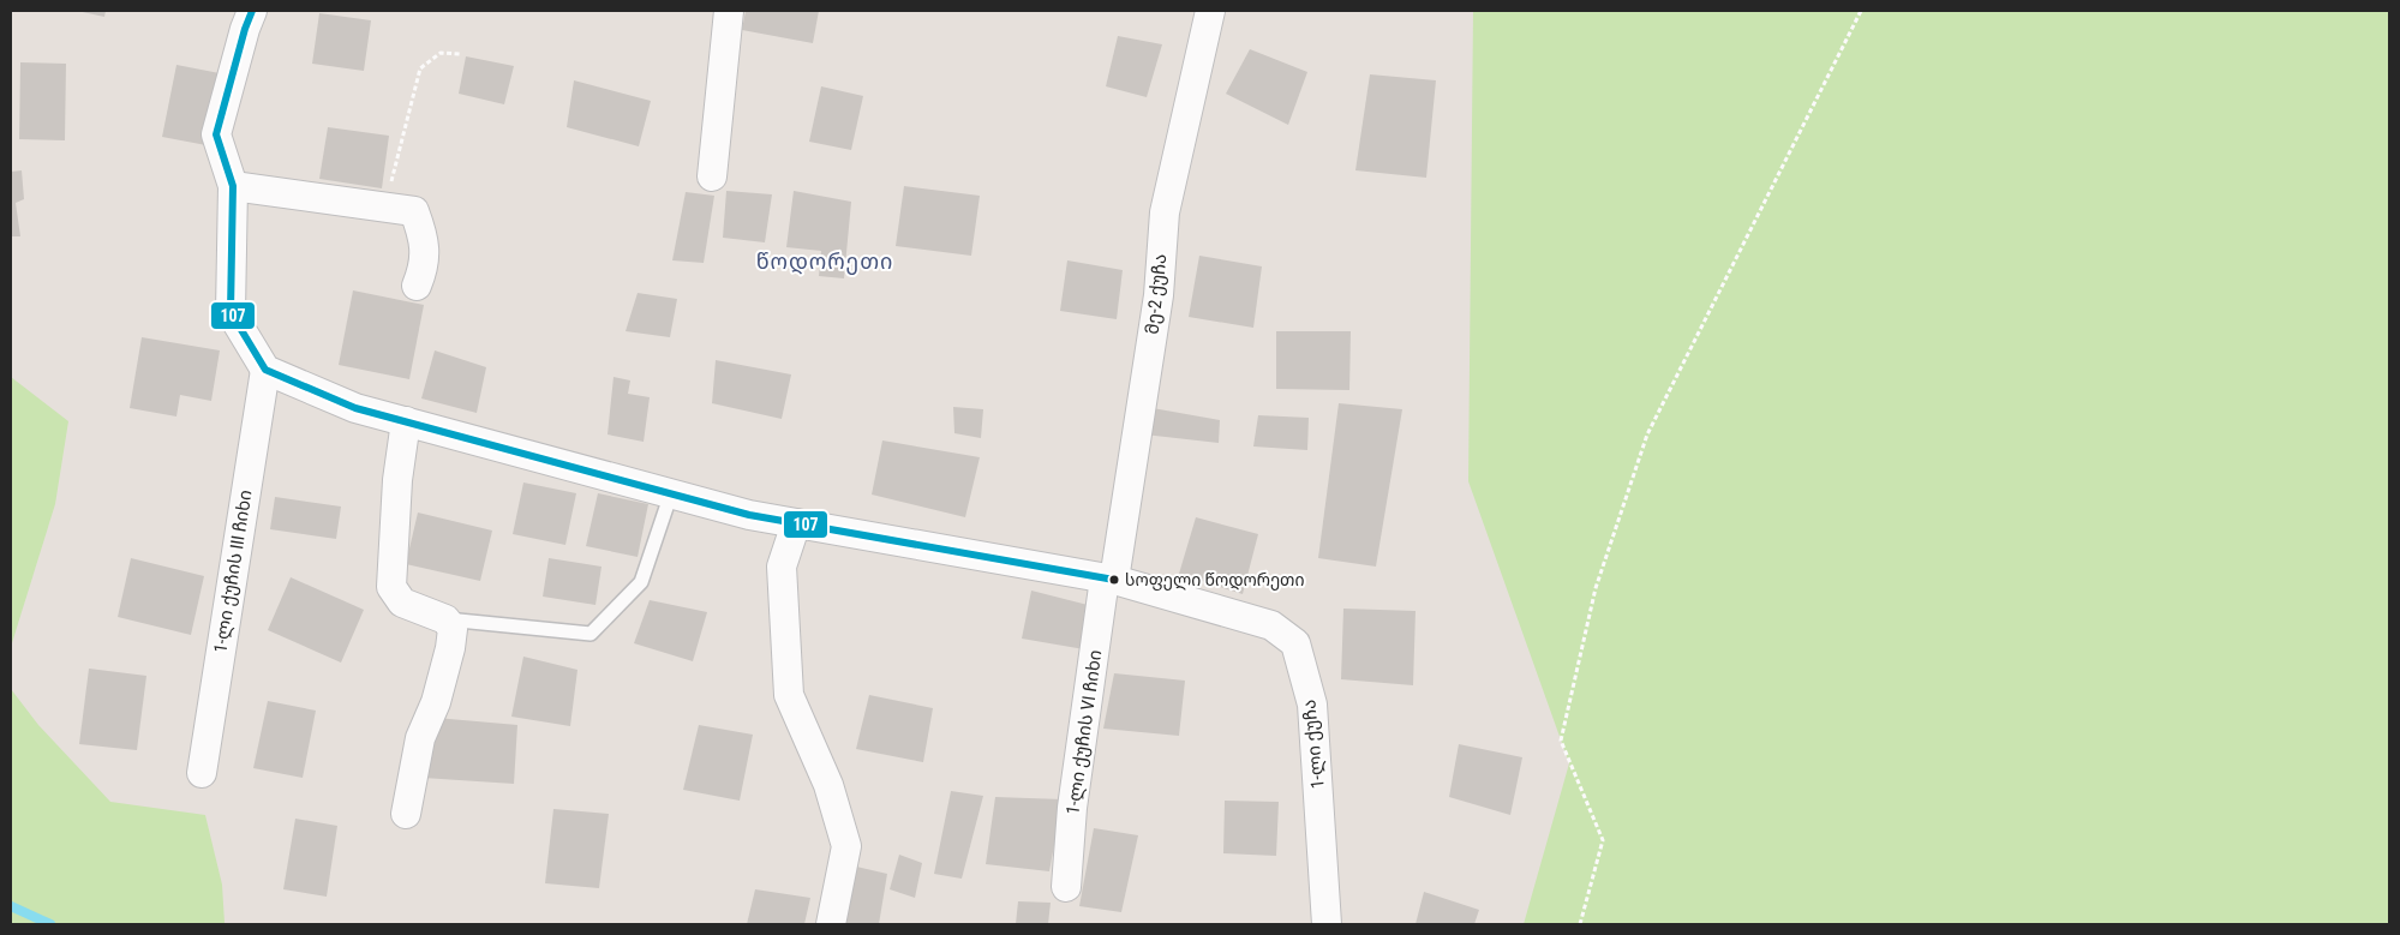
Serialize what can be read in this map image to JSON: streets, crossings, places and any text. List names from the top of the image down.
{
  "streets": {
    "street": [
      "მე-2 ქუჩა",
      "1-ლი ქუჩის III ჩიხი",
      "1-ლი ქუჩის VI ჩიხი",
      "1-ლი ქუჩა"
    ]
  },
  "crossings": [
    ["მე-2 ქუჩა", "1-ლი ქუჩის VI ჩიხი"],
    ["მე-2 ქუჩა", "1-ლი ქუჩა"],
    ["1-ლი ქუჩის III ჩიხი", "1-ლი ქუჩა"],
    ["1-ლი ქუჩის VI ჩიხი", "1-ლი ქუჩა"]
  ],
  "districts": ["წოდორეთი"],
  "places": ["სოფელი წოდორეთი"],
  "lines": ["transit line 107"]
}
